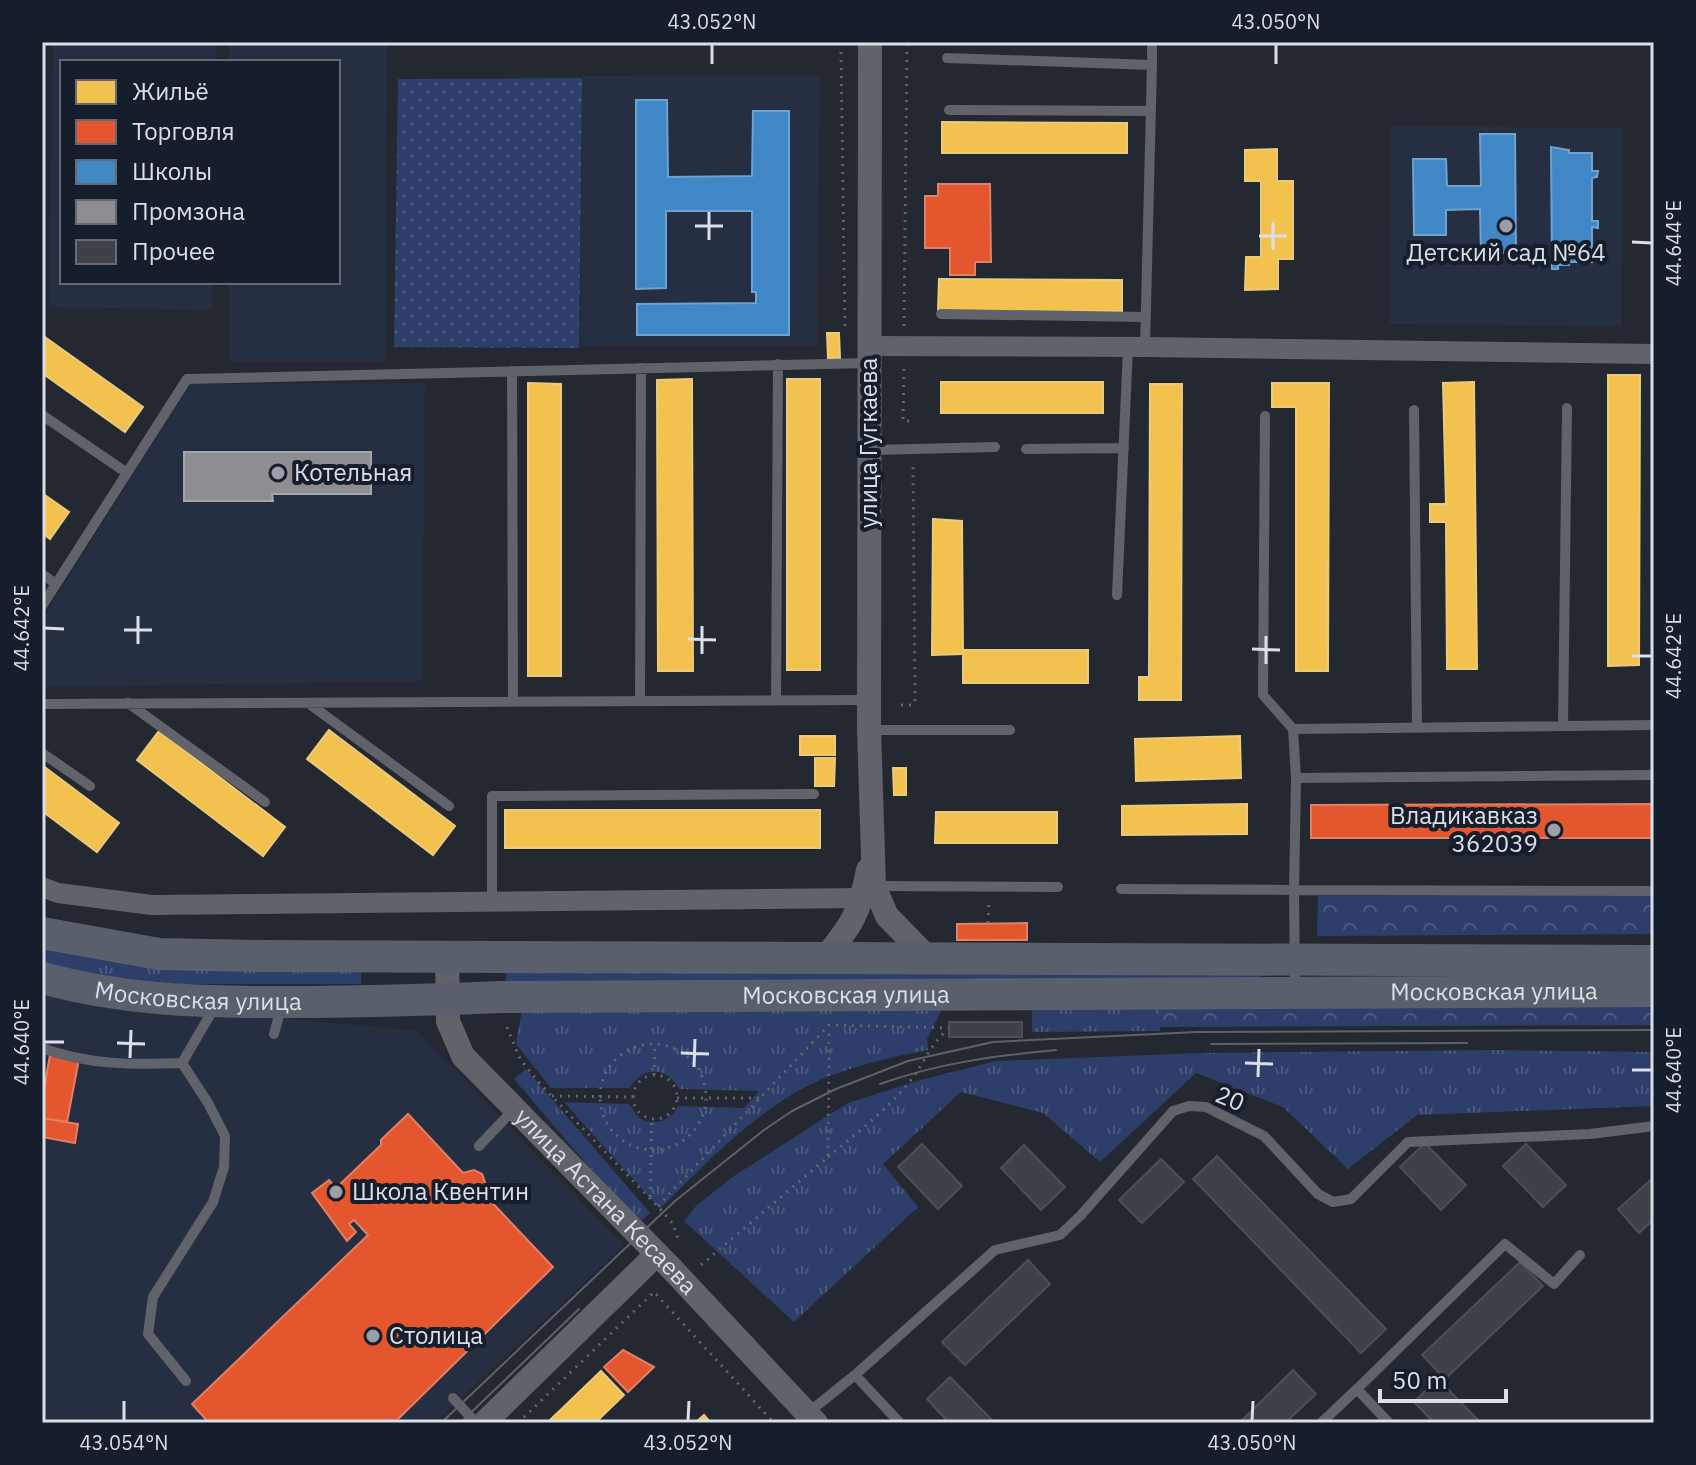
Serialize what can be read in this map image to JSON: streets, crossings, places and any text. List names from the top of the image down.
{
  "streets": {
    "highway": ["Московская улица"],
    "street": ["улица Гугкаева", "улица Астана Кесаева"],
    "lane": ["20"]
  },
  "crossings": [
    ["улица Гугкаева", "Московская улица"],
    ["Московская улица", "улица Астана Кесаева"],
    ["20", "улица Астана Кесаева"]
  ],
  "places": [
    "Детский сад №64",
    "Котельная",
    "Владикавказ 362039",
    "Школа Квентин",
    "Столица"
  ],
  "legend": [
    "Жильё",
    "Торговля",
    "Школы",
    "Промзона",
    "Прочее"
  ],
  "scale_bar": "50 m",
  "coordinates": [
    "43.052°N",
    "43.050°N",
    "44.644°E",
    "44.642°E",
    "44.640°E",
    "43.054°N"
  ]
}
